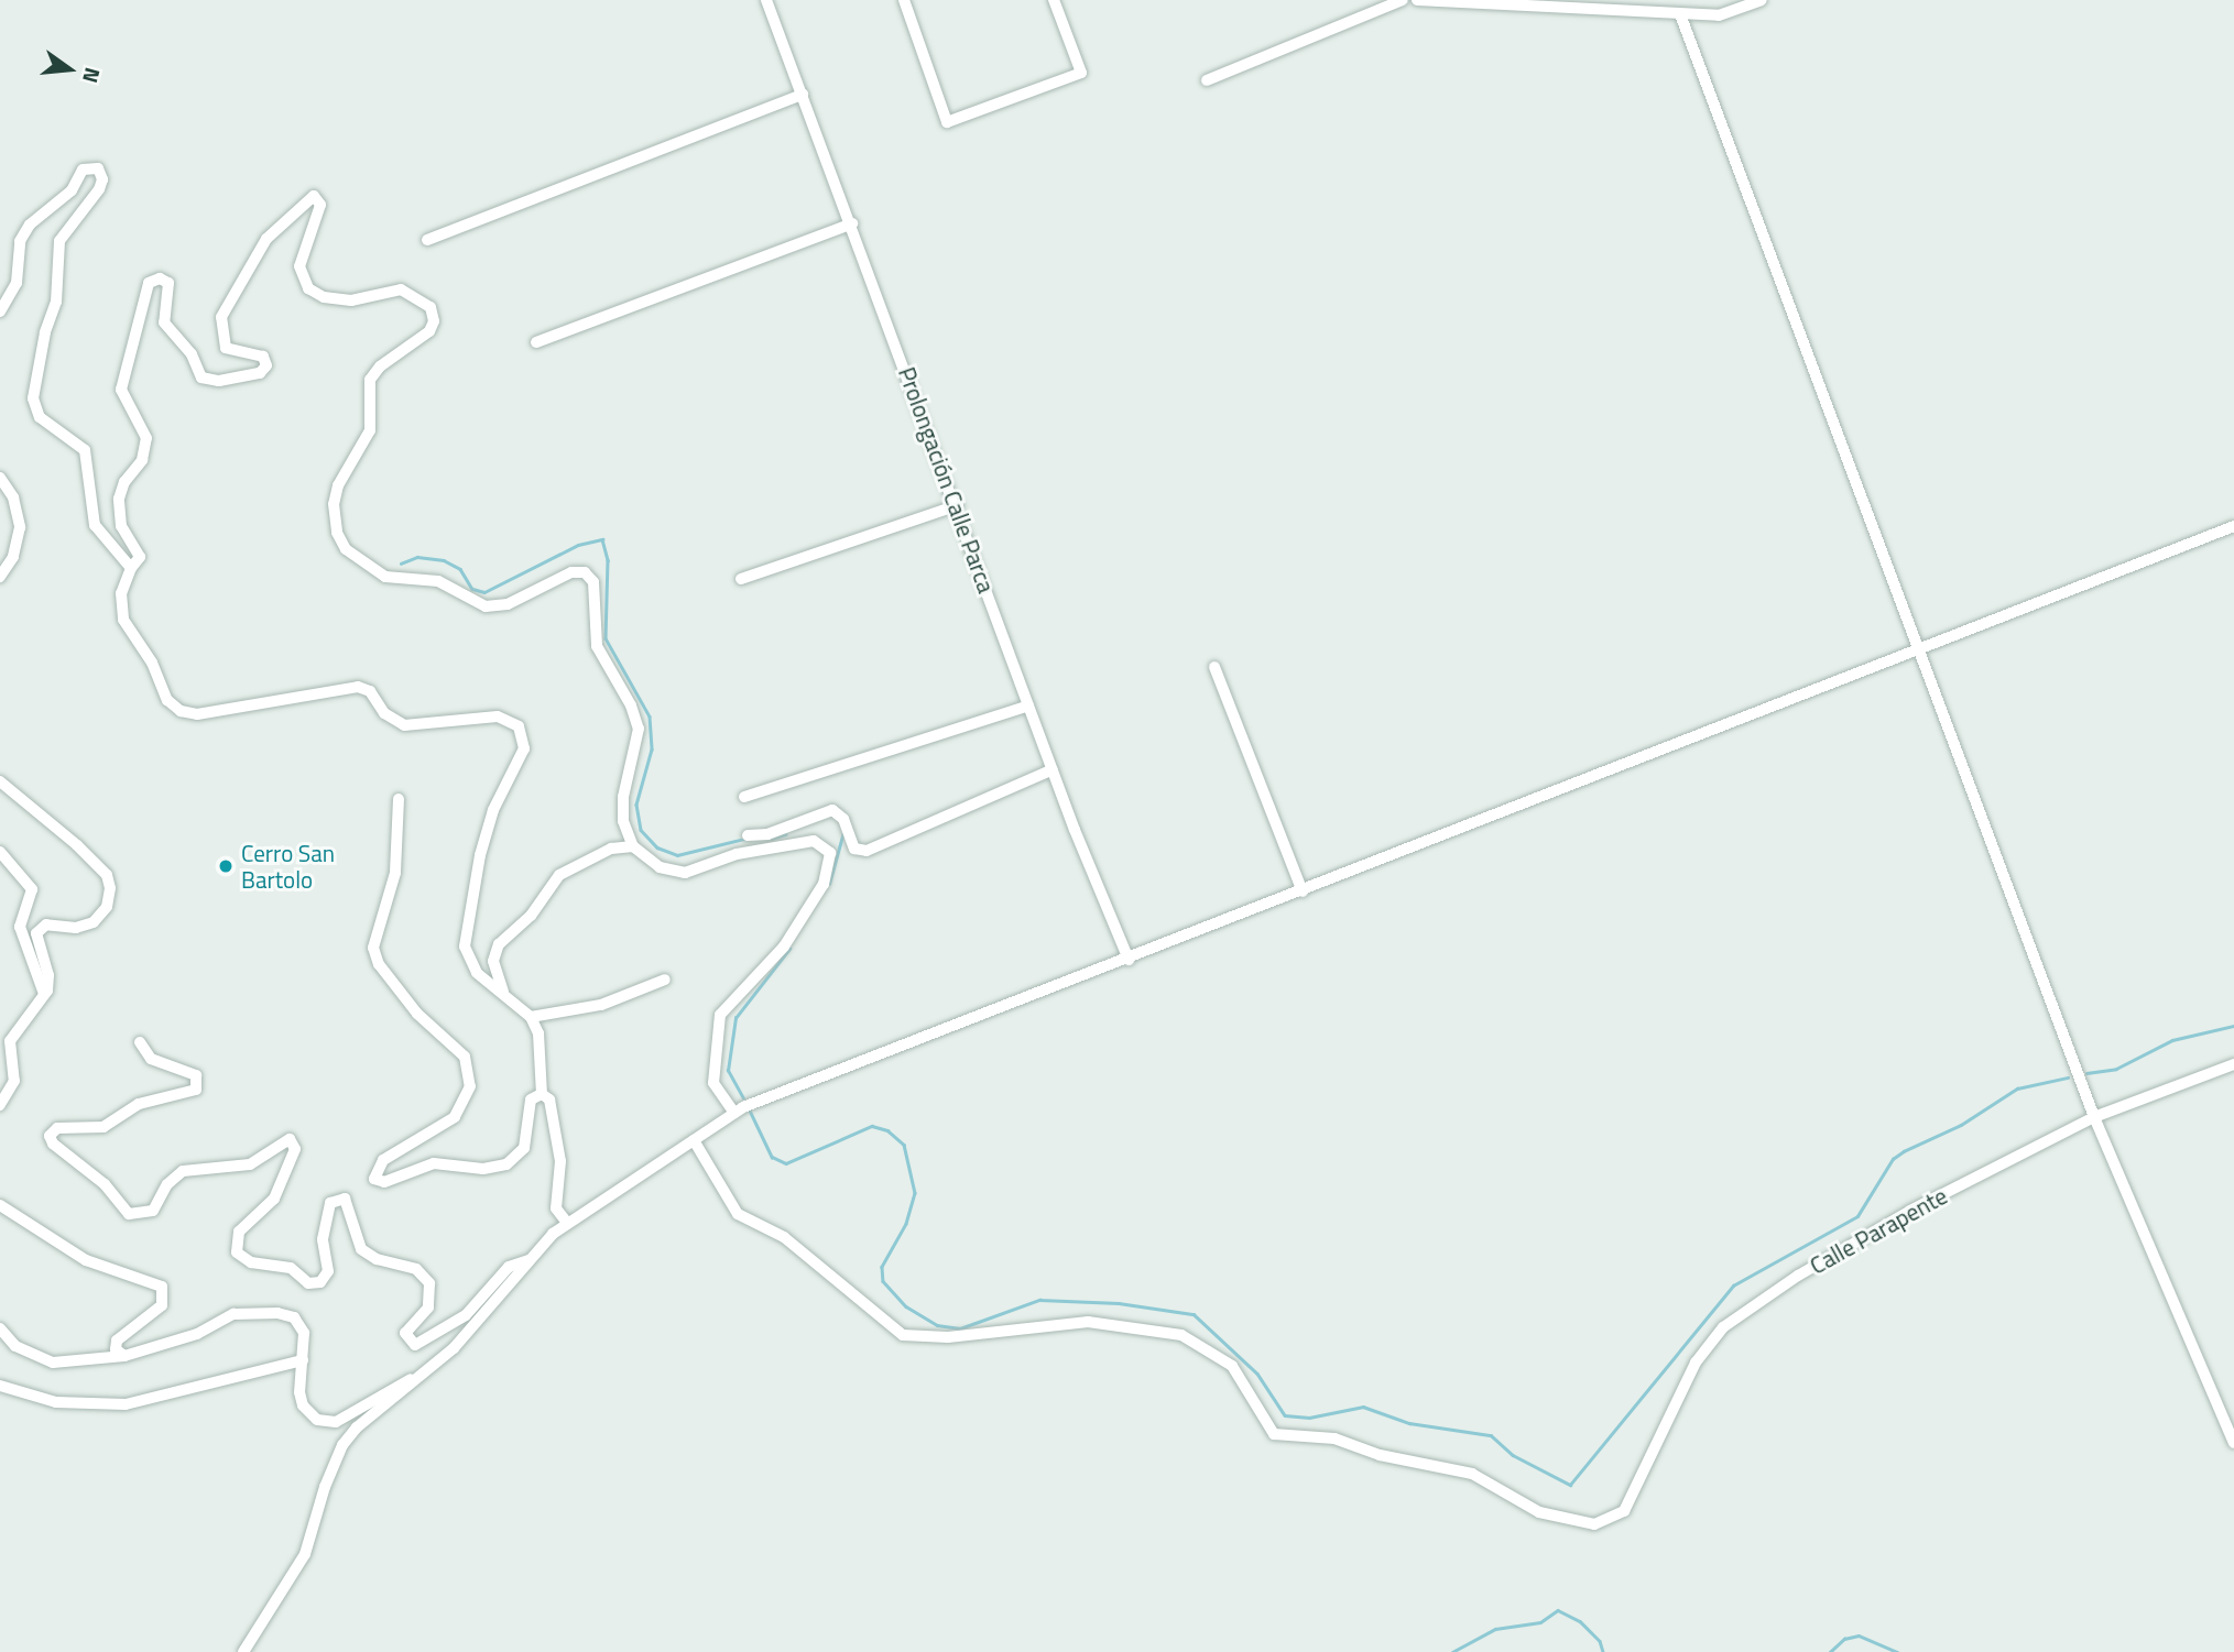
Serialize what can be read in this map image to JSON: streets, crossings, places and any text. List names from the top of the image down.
{
  "streets": {
    "street": ["Prolongación Calle Parca", "Calle Parapente"]
  },
  "places": ["Cerro San Bartolo"],
  "north": "right"
}
